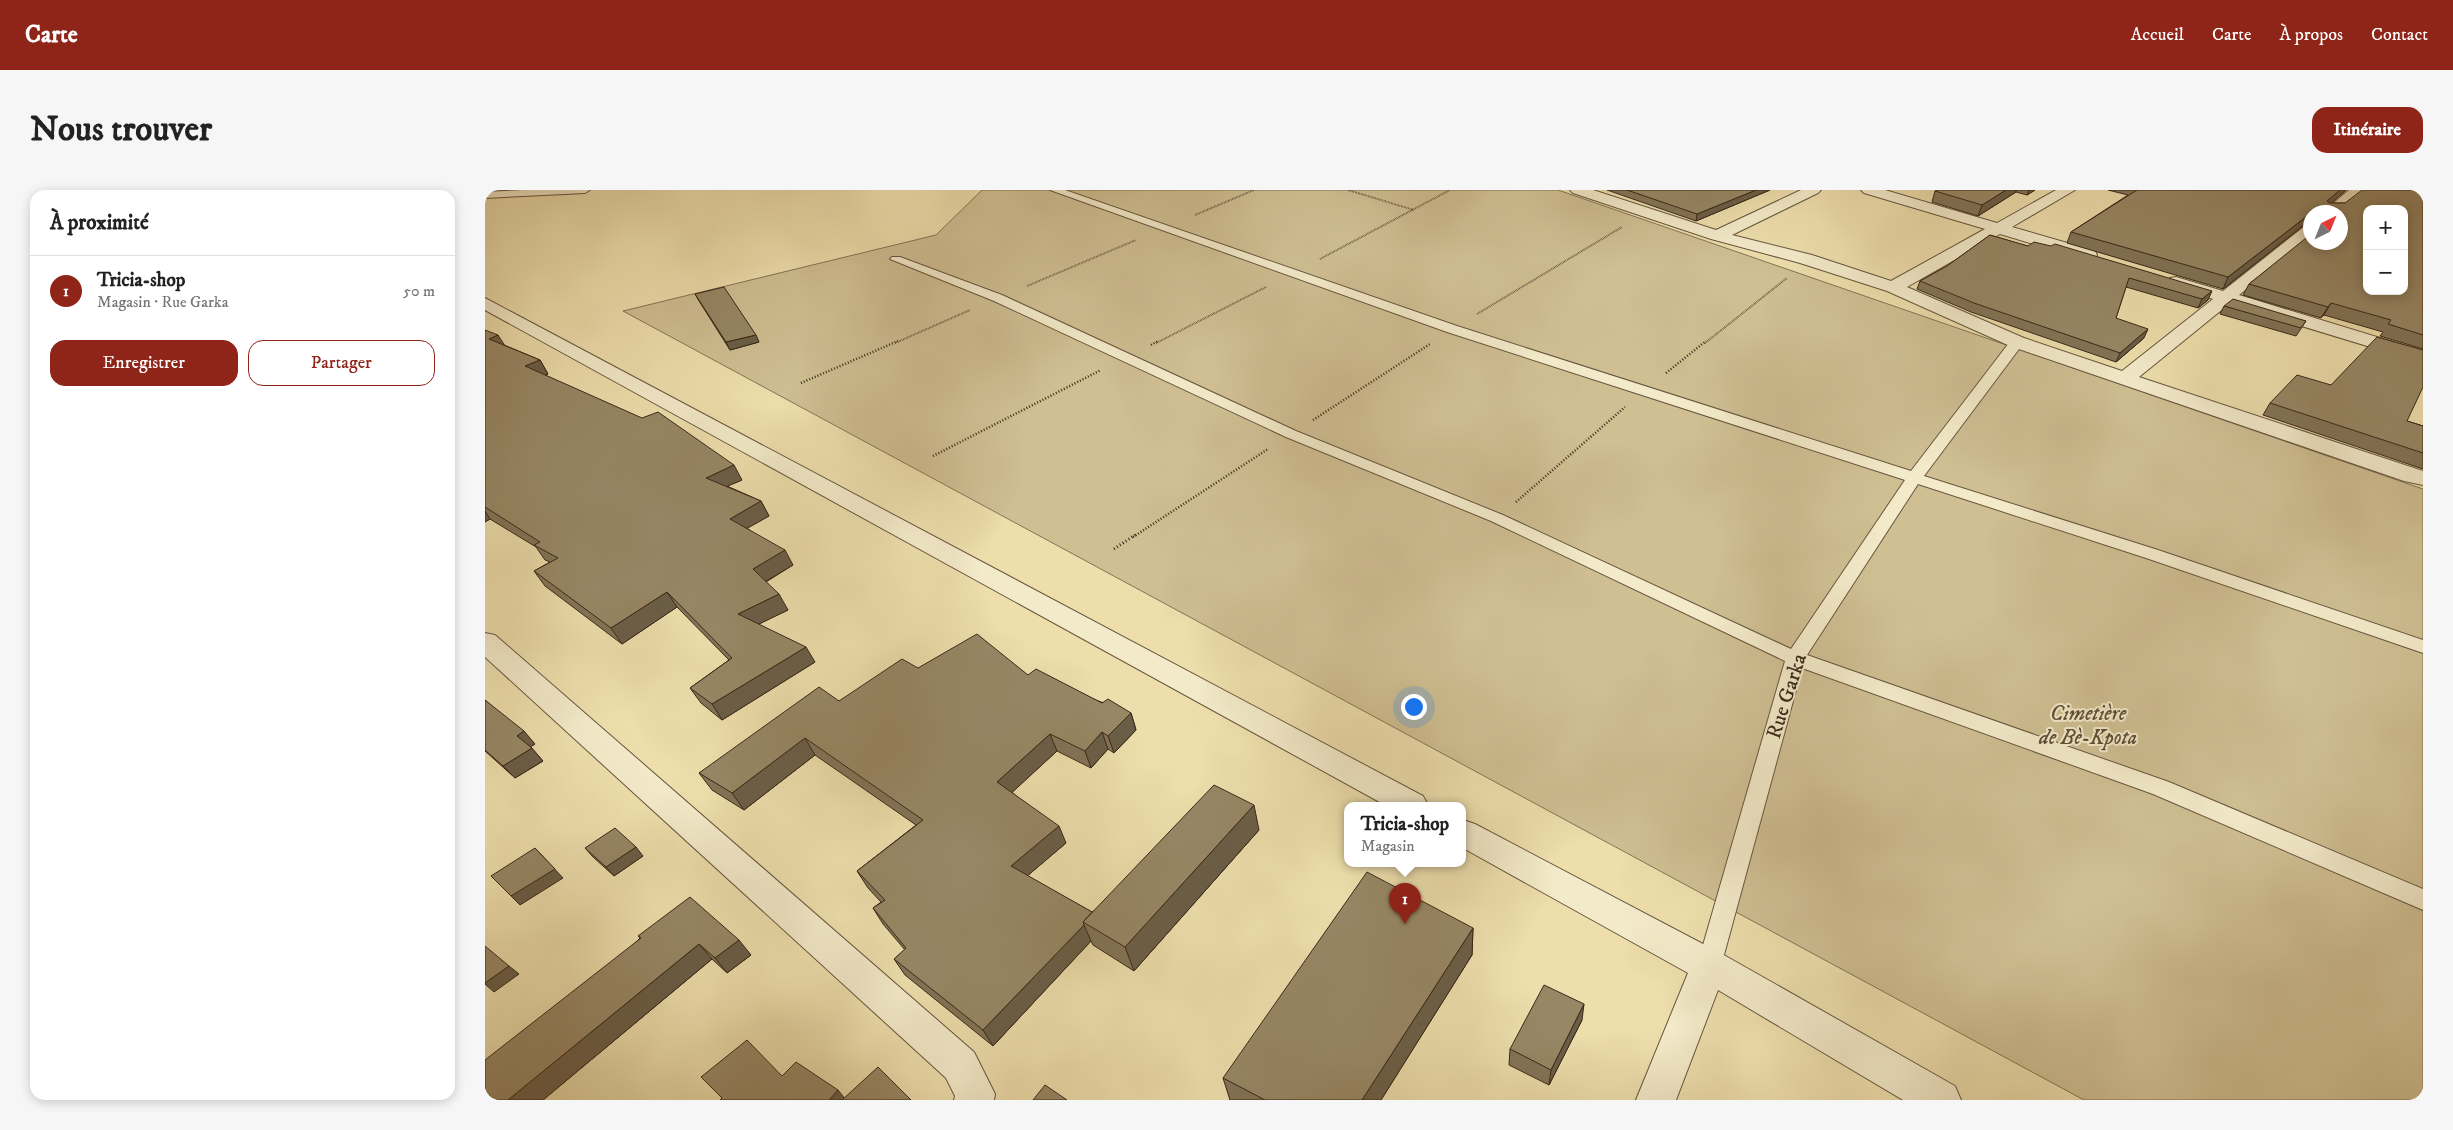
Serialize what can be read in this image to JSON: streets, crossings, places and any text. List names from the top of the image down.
{
  "streets": {
    "street": ["Rue Garka"]
  },
  "parks": ["Cimetière de Bè-Kpota"],
  "north": "top right",
  "page": {
    "header": "Carte",
    "nav": [
      "Accueil",
      "Carte",
      "À propos",
      "Contact"
    ],
    "buttons": [
      "Itinéraire",
      ["Enregistrer", "Partager"]
    ],
    "title": "Nous trouver",
    "heading": "À proximité",
    "map_buttons": ["+", "−"],
    "list": [
      {
        "mark": "1",
        "name": "Tricia-shop",
        "note": "Magasin · Rue Garka",
        "value": "50 m"
      }
    ],
    "popup": ["Tricia-shop", "Magasin"],
    "pins": "1"
  }
}
